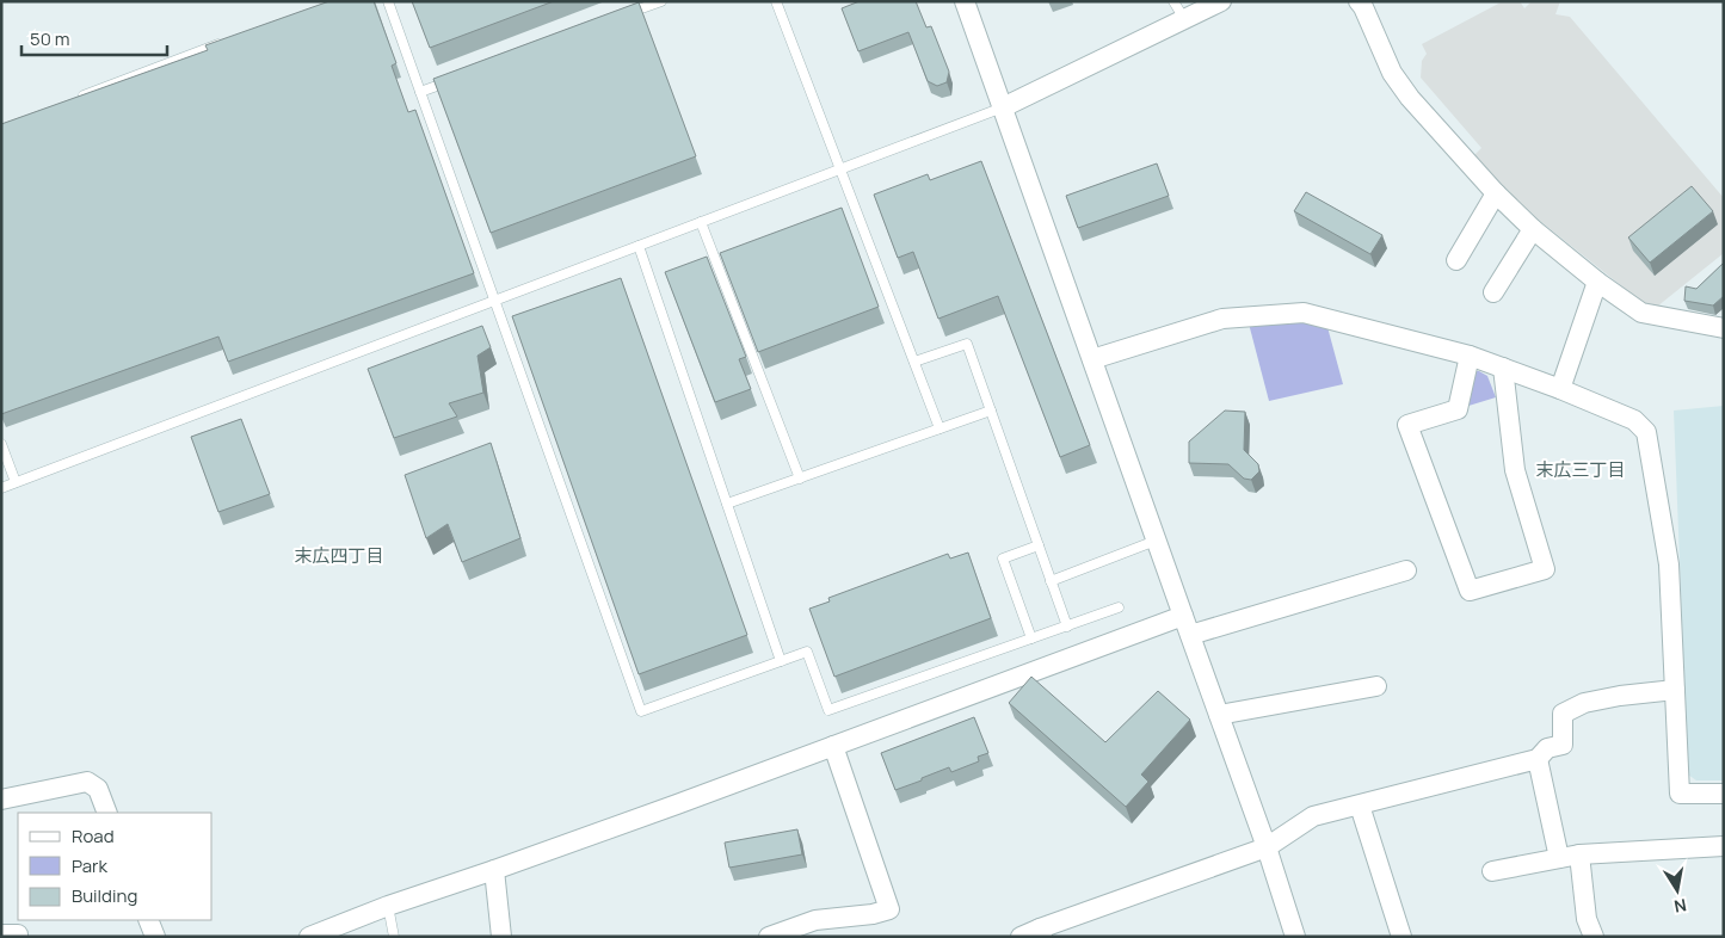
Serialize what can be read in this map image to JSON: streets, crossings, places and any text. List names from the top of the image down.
{
  "districts": ["末広三丁目", "末広四丁目"],
  "legend": ["Road", "Park", "Building"],
  "scale_bar": "50 m",
  "north": "bottom"
}
